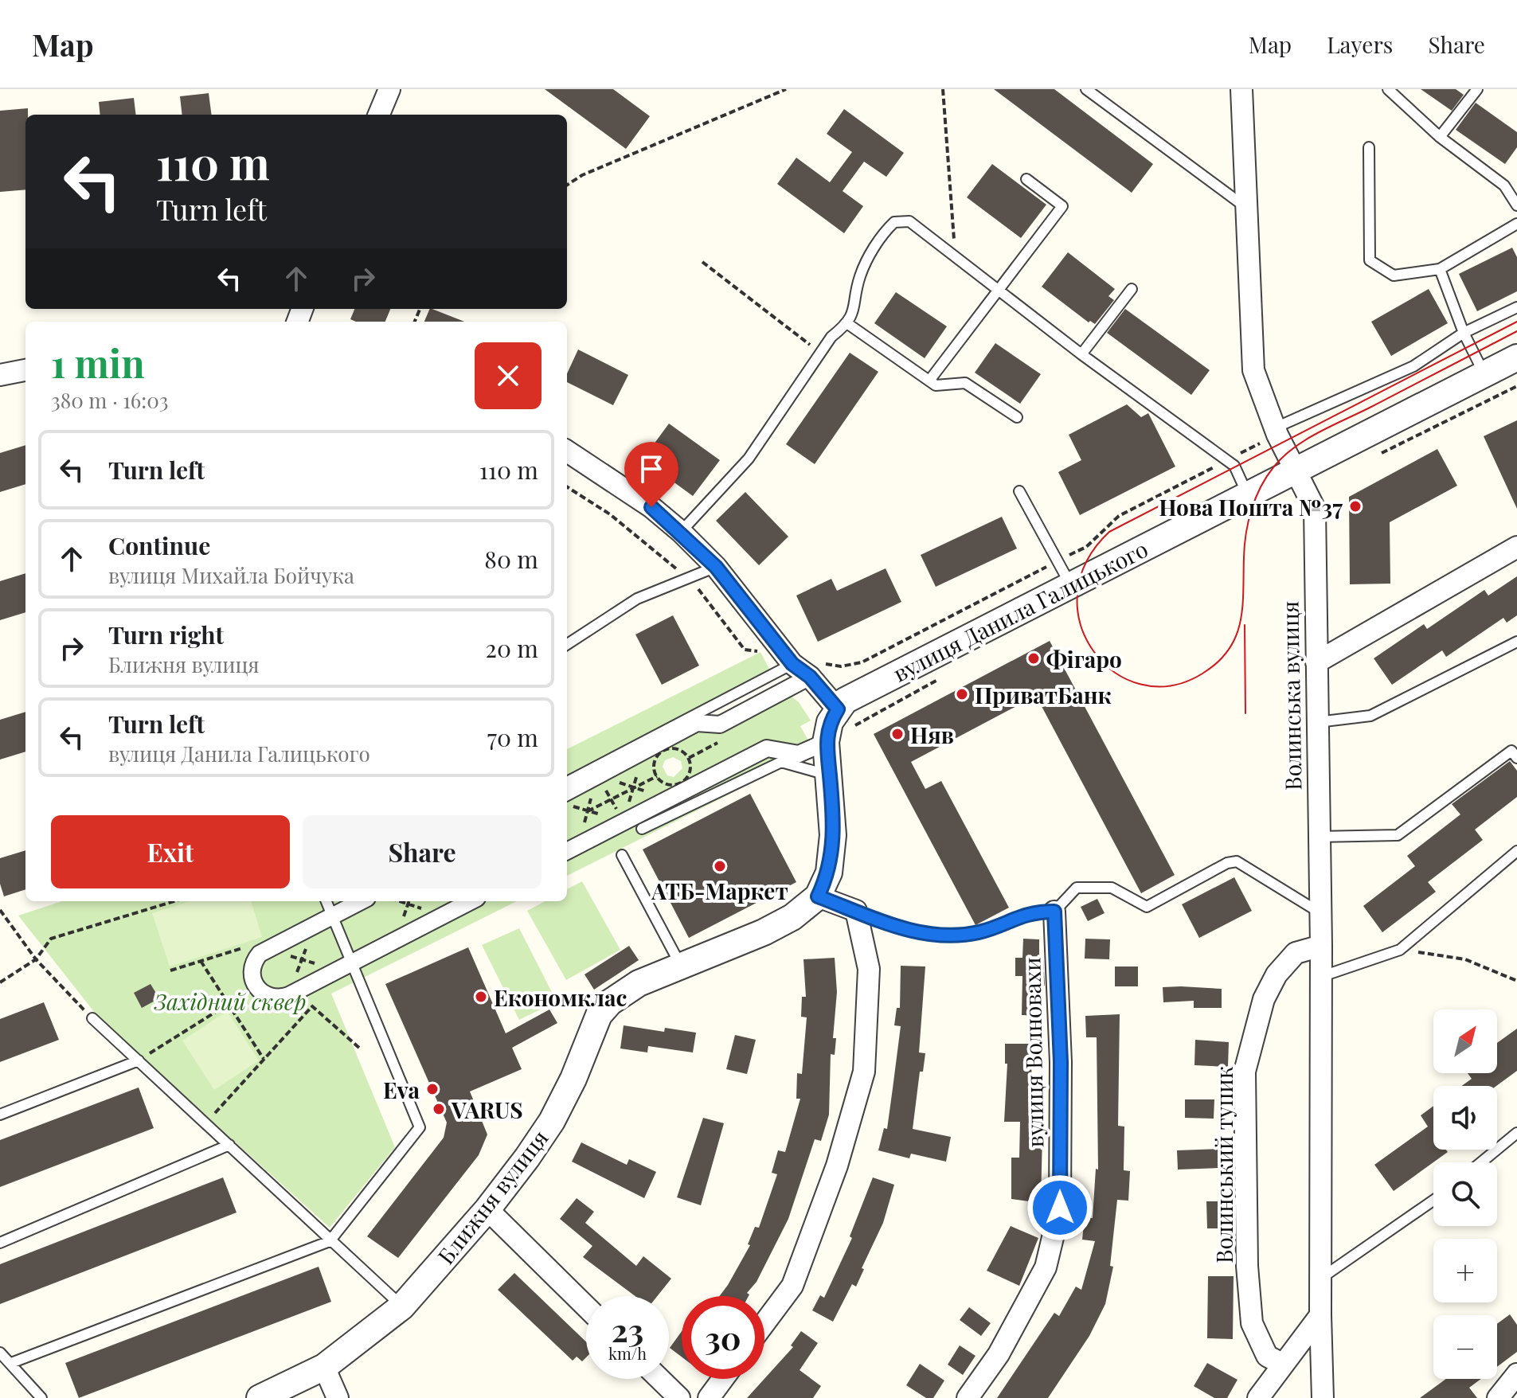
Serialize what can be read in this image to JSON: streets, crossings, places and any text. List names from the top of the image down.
{
  "streets": {
    "street": [
      "вулиця Данила Галицького",
      "Волинська вулиця",
      "вулиця Волновахи",
      "Волинський тупик",
      "Ближня вулиця"
    ]
  },
  "crossings": [
    ["вулиця Данила Галицького", "Волинська вулиця"],
    ["вулиця Данила Галицького", "Ближня вулиця"],
    ["Волинська вулиця", "Волинський тупик"]
  ],
  "parks": ["Західний сквер"],
  "places": [
    "Нова Пошта №37",
    "Фігаро",
    "ПриватБанк",
    "Няв",
    "АТБ-Маркет",
    "Економклас",
    "Eva",
    "VARUS"
  ],
  "north": "top right",
  "page": {
    "header": "Map",
    "nav": ["Map", "Layers", "Share"],
    "turn": ["110 m", "Turn left"],
    "heading": ["1 min", "380 m · 16:03"],
    "list": [
      {
        "name": "Turn left",
        "value": "110 m"
      },
      {
        "name": "Continue",
        "note": "вулиця Михайла Бойчука",
        "value": "80 m"
      },
      {
        "name": "Turn right",
        "note": "Ближня вулиця",
        "value": "20 m"
      },
      {
        "name": "Turn left",
        "note": "вулиця Данила Галицького",
        "value": "70 m"
      }
    ],
    "buttons": ["Exit", "Share"],
    "map_buttons": ["+", "−"],
    "speed": "23 km/h",
    "limit": "30"
  }
}
